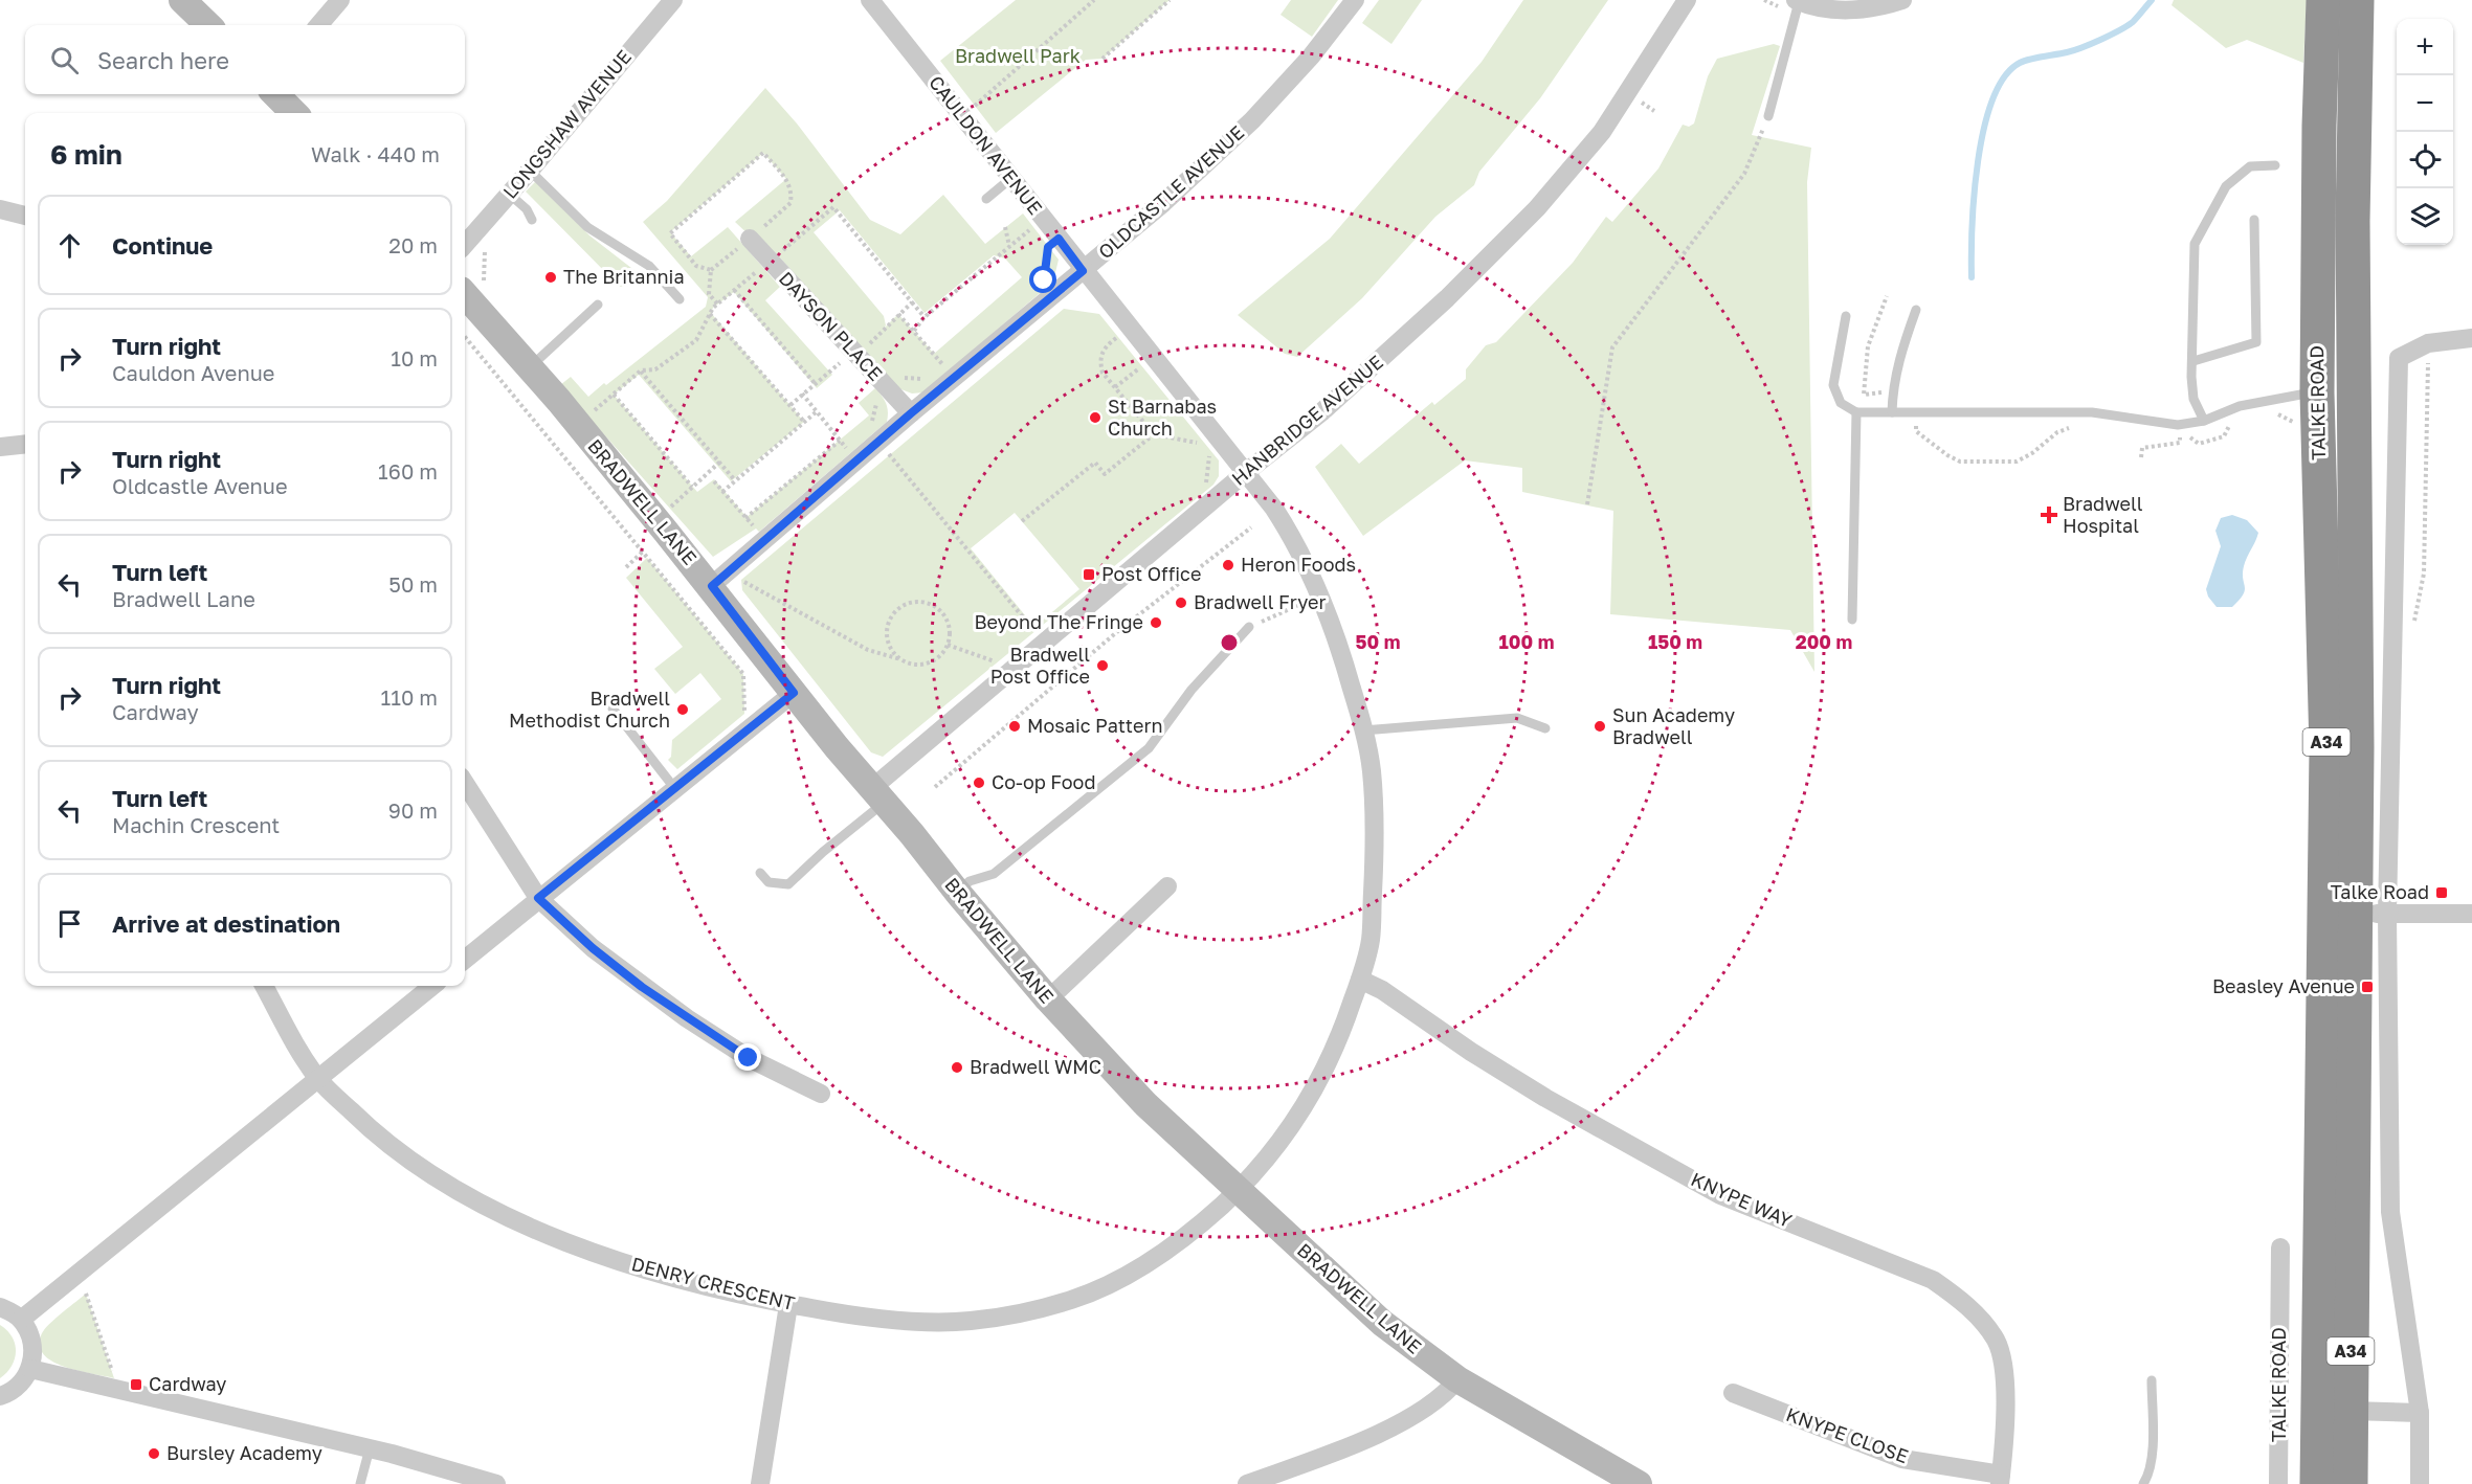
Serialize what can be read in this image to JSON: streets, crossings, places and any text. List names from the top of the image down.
{
  "streets": {
    "highway": ["TALKE ROAD", "A34"],
    "street": [
      "LONGSHAW AVENUE",
      "CAULDON AVENUE",
      "OLDCASTLE AVENUE",
      "DAYSON PLACE",
      "HANBRIDGE AVENUE",
      "BRADWELL LANE",
      "KNYPE WAY",
      "DENRY CRESCENT",
      "KNYPE CLOSE"
    ]
  },
  "crossings": [
    ["CAULDON AVENUE", "OLDCASTLE AVENUE"],
    ["CAULDON AVENUE", "HANBRIDGE AVENUE"],
    ["CAULDON AVENUE", "BRADWELL LANE"],
    ["CAULDON AVENUE", "KNYPE WAY"],
    ["CAULDON AVENUE", "DENRY CRESCENT"],
    ["OLDCASTLE AVENUE", "DAYSON PLACE"],
    ["OLDCASTLE AVENUE", "BRADWELL LANE"],
    ["HANBRIDGE AVENUE", "BRADWELL LANE"],
    ["BRADWELL LANE", "DENRY CRESCENT"],
    ["KNYPE WAY", "KNYPE CLOSE"]
  ],
  "parks": ["Bradwell Park"],
  "places": {
    "other": [
      "The Britannia",
      "St Barnabas Church",
      "Heron Foods",
      "Bradwell Fryer",
      "Beyond The Fringe",
      "Bradwell Post Office",
      "Bradwell Methodist Church",
      "Mosaic Pattern",
      "Sun Academy Bradwell",
      "Co-op Food",
      "Bradwell WMC",
      "Bursley Academy"
    ],
    "health": ["Bradwell Hospital"],
    "transit": [
      "Post Office",
      "Talke Road",
      "Beasley Avenue",
      "Cardway"
    ]
  },
  "page": {
    "map_buttons": ["+", "−"],
    "search": "Search here",
    "heading": ["6 min", "Walk · 440 m"],
    "list": [
      ["Continue", "20 m"],
      ["Turn right", "Cauldon Avenue", "10 m"],
      ["Turn right", "Oldcastle Avenue", "160 m"],
      ["Turn left", "Bradwell Lane", "50 m"],
      ["Turn right", "Cardway", "110 m"],
      ["Turn left", "Machin Crescent", "90 m"],
      "Arrive at destination"
    ]
  },
  "rings": [
    "50 m",
    "100 m",
    "150 m",
    "200 m"
  ]
}
